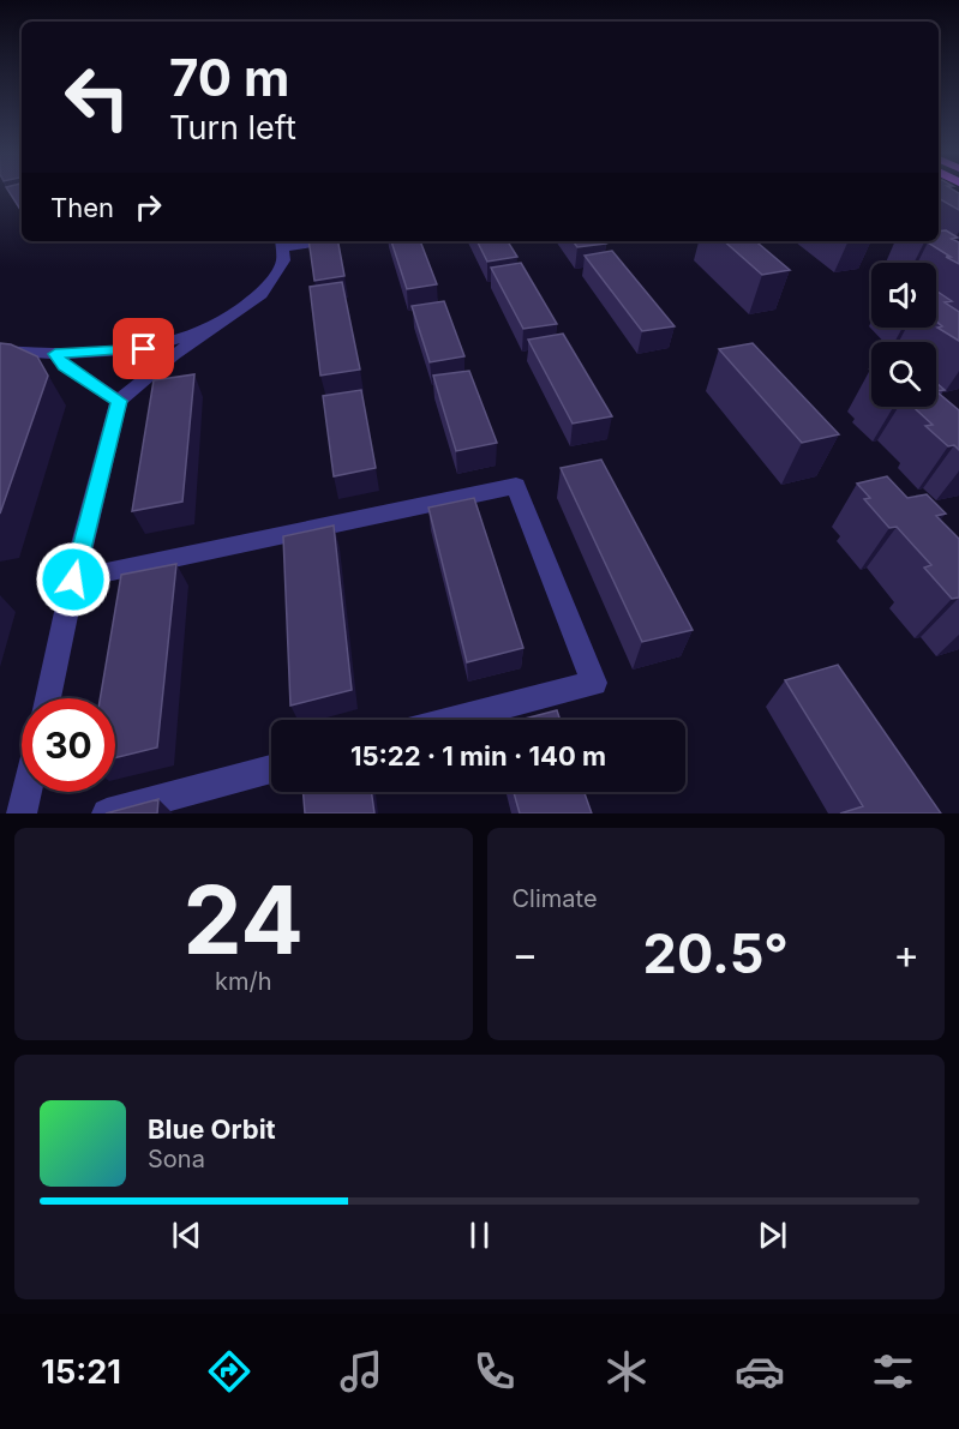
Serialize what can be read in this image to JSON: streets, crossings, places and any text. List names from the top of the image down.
{
  "page": {
    "turn": ["70 m", "Turn left"],
    "then": "Then",
    "limit": "30",
    "trip": "15:22 · 1 min · 140 m",
    "tile": [
      ["24", "km/h"],
      "Climate"
    ],
    "heat": ["−", "20.5°", "+"],
    "song": ["Blue Orbit", "Sona"],
    "tabs": "15:21"
  }
}
